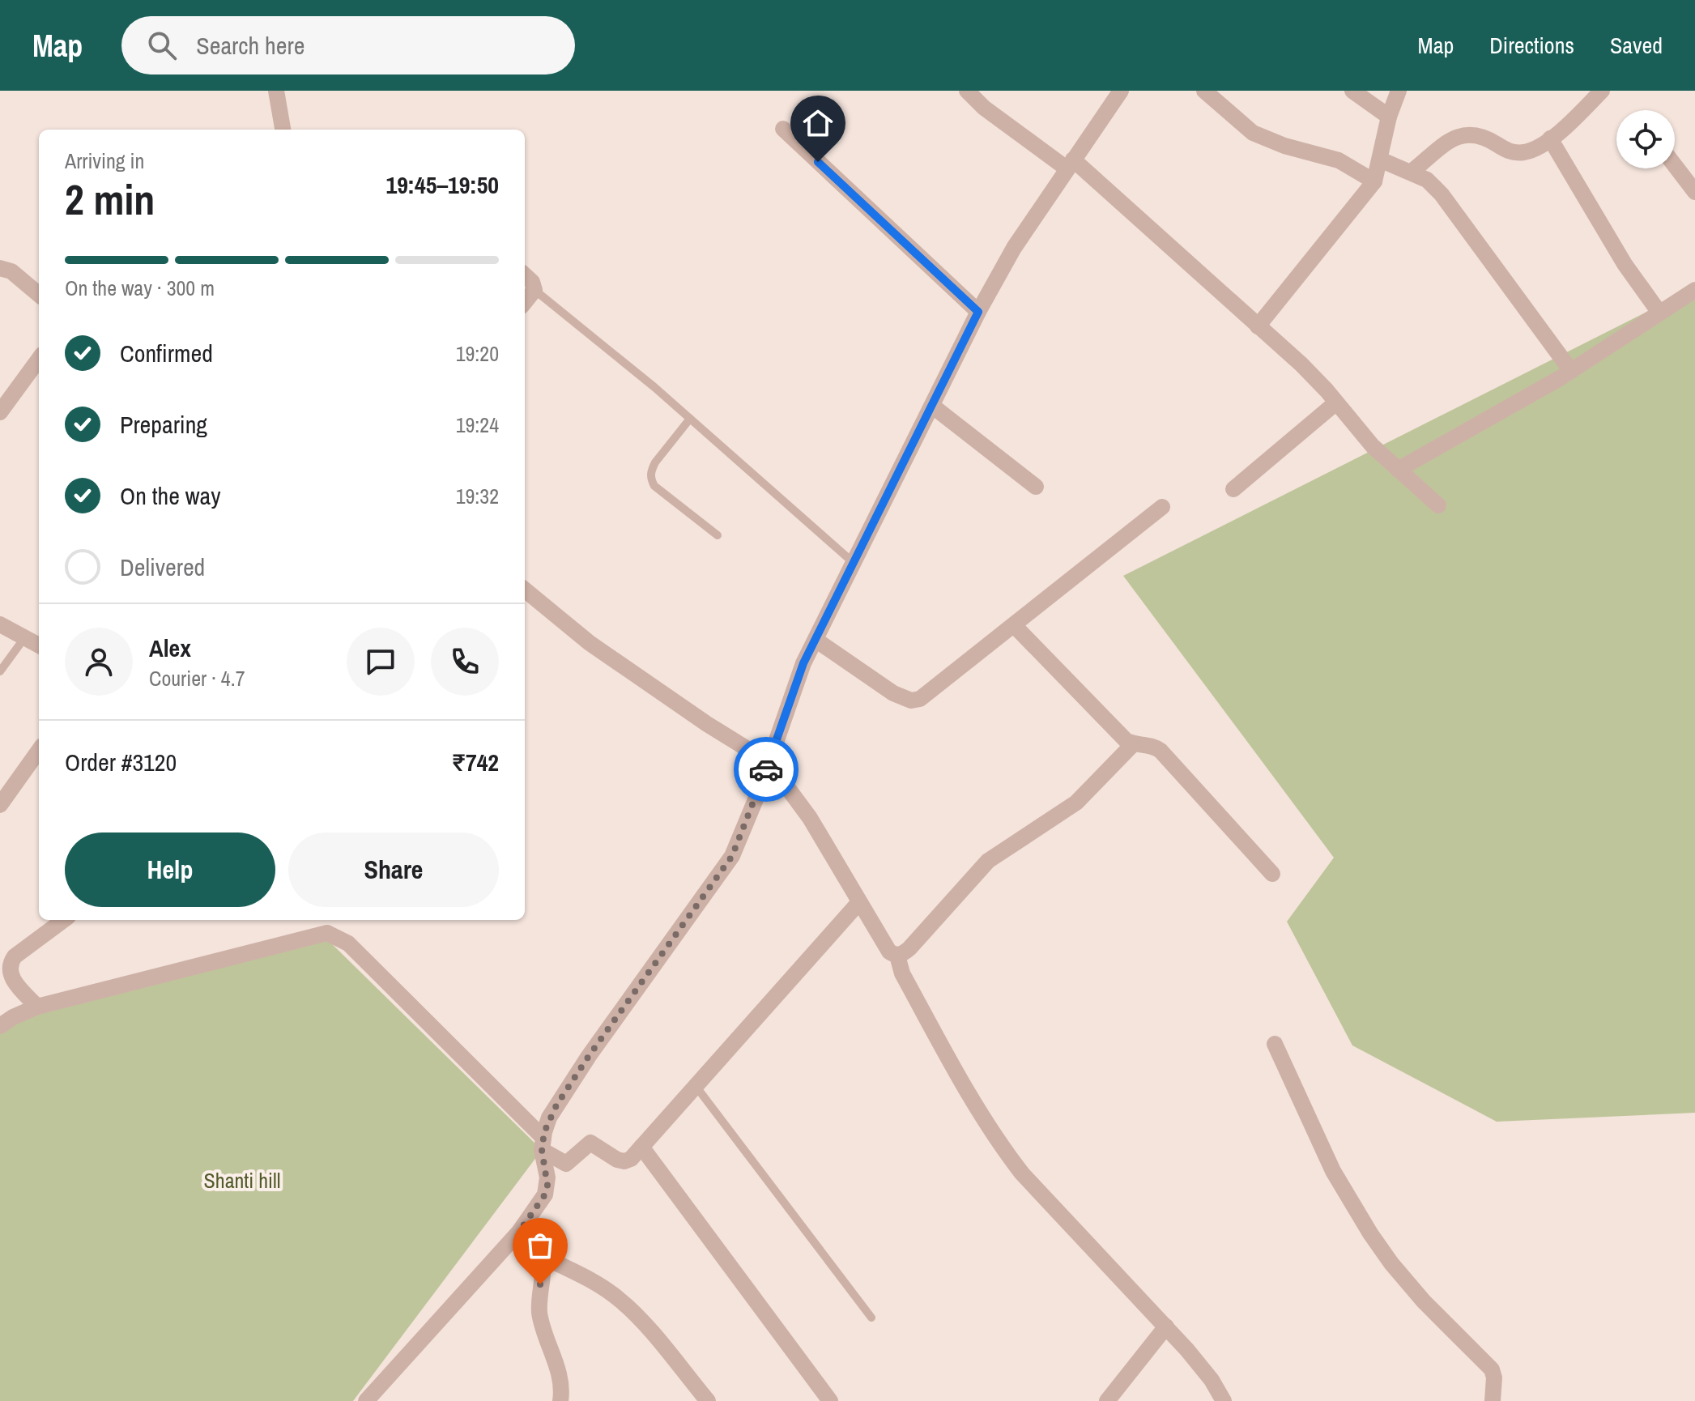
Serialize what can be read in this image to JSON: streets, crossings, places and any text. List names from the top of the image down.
{
  "parks": ["Shanti hill"],
  "page": {
    "header": "Map",
    "search": "Search here",
    "nav": ["Map", "Directions", "Saved"],
    "heading": ["2 min", "Arriving in", "19:45–19:50"],
    "panel": [
      "Alex",
      "Courier · 4.7",
      "Order #3120",
      "₹742"
    ],
    "bar": "On the way · 300 m",
    "list": [
      ["Confirmed", "19:20"],
      ["Preparing", "19:24"],
      ["On the way", "19:32"],
      "Delivered"
    ],
    "buttons": ["Help", "Share"]
  }
}
